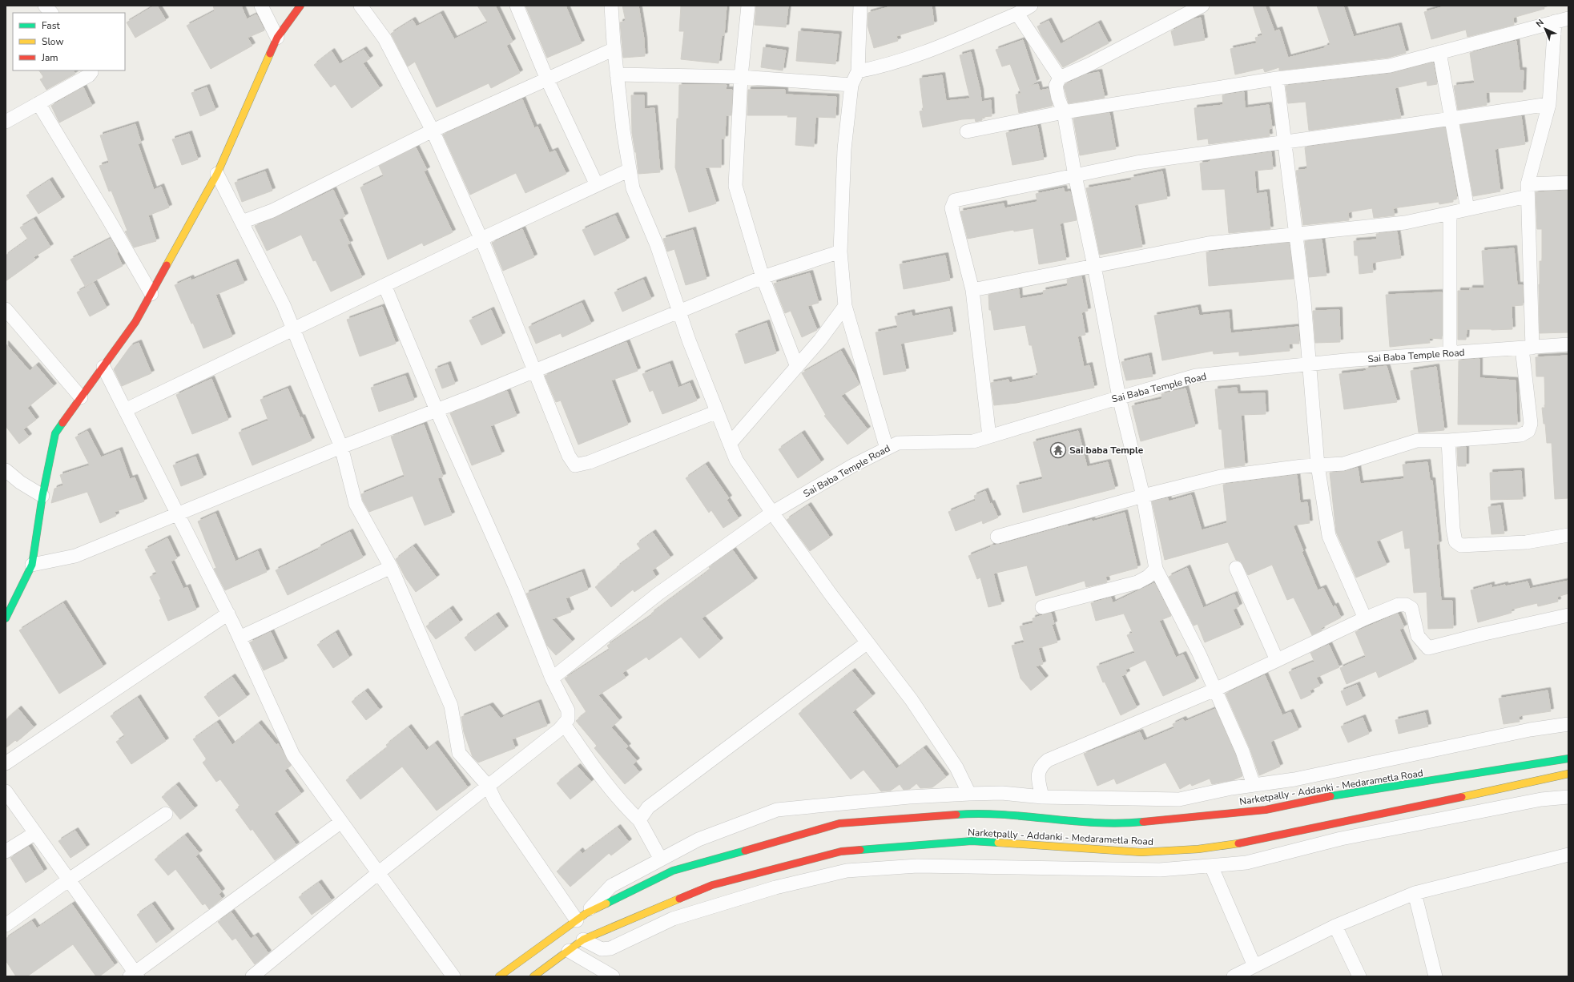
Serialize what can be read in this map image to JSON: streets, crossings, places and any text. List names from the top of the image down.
{
  "streets": {
    "main road": ["Narketpally - Addanki - Medarametla Road"],
    "street": ["Sai Baba Temple Road"]
  },
  "places": {
    "temple": ["Sai baba Temple"]
  },
  "legend": ["Fast", "Slow", "Jam"],
  "north": "top left"
}
